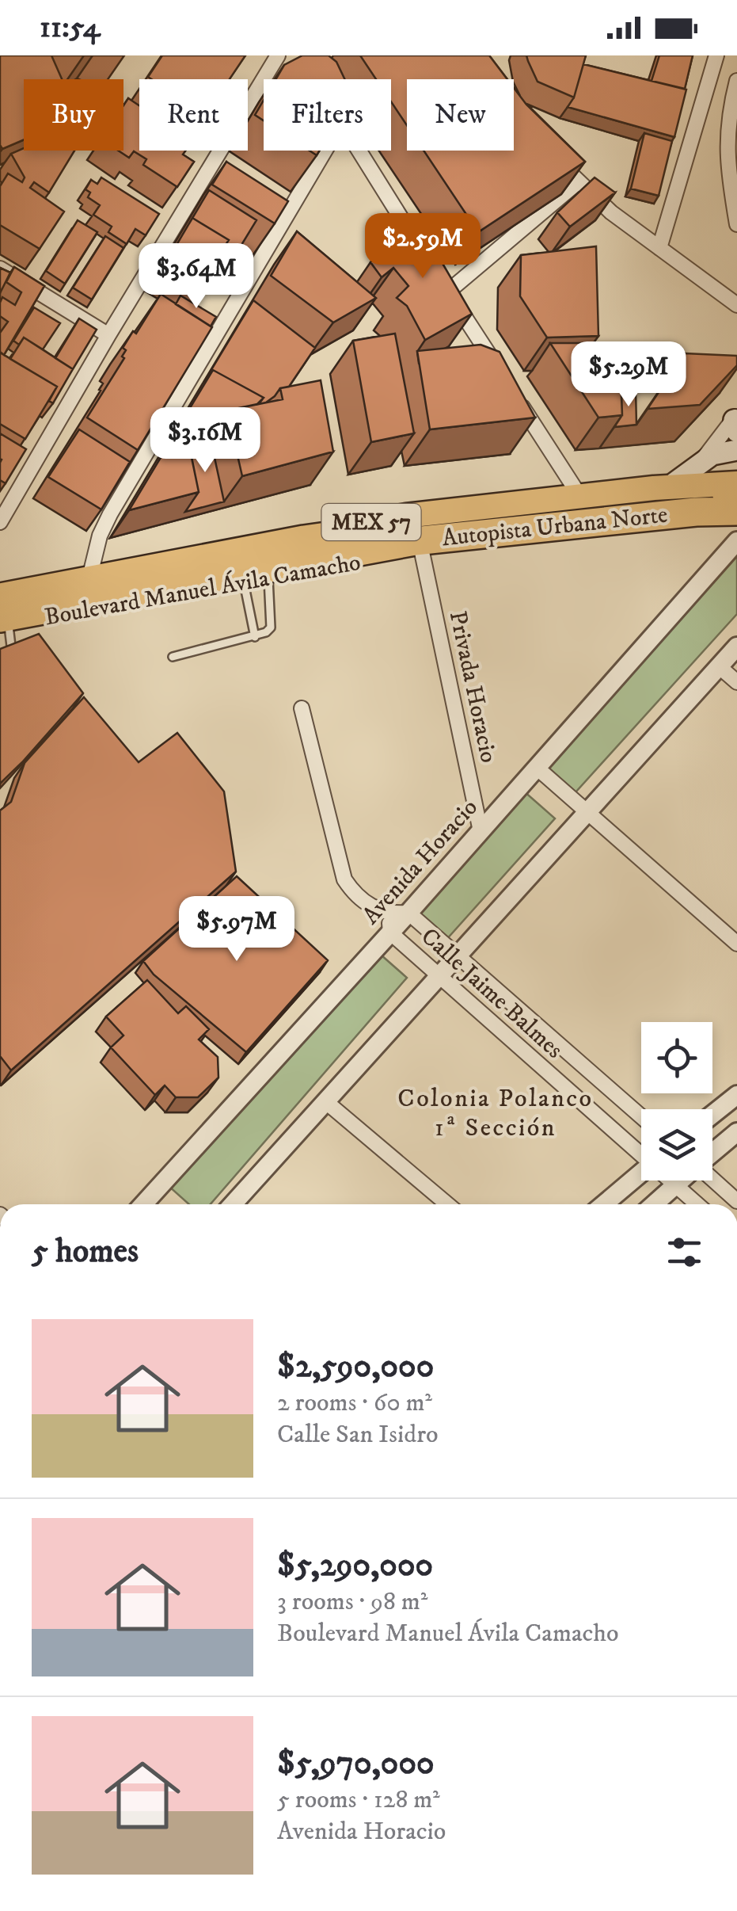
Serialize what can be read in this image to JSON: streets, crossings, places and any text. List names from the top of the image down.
{
  "streets": {
    "highway": ["MEX 57", "Autopista Urbana Norte", "Boulevard Manuel Ávila Camacho"],
    "street": ["Privada Horacio", "Avenida Horacio", "Calle Jaime Balmes"]
  },
  "crossings": [
    ["Autopista Urbana Norte", "Boulevard Manuel Ávila Camacho"],
    ["Boulevard Manuel Ávila Camacho", "Privada Horacio"],
    ["Privada Horacio", "Avenida Horacio"],
    ["Avenida Horacio", "Calle Jaime Balmes"]
  ],
  "districts": ["Colonia Polanco 1ª Sección"],
  "page": {
    "status": "11:54",
    "chip": [
      "Buy",
      "Rent",
      "Filters",
      "New"
    ],
    "price": [
      "$2.59M",
      "$3.64M",
      "$5.29M",
      "$3.16M",
      "$5.97M"
    ],
    "heading": "5 homes",
    "list": [
      {
        "name": "$2,590,000",
        "note": "2 rooms · 60 m² · Calle San Isidro"
      },
      {
        "name": "$5,290,000",
        "note": "3 rooms · 98 m² · Boulevard Manuel Ávila Camacho"
      },
      {
        "name": "$5,970,000",
        "note": "5 rooms · 128 m² · Avenida Horacio"
      }
    ]
  }
}
